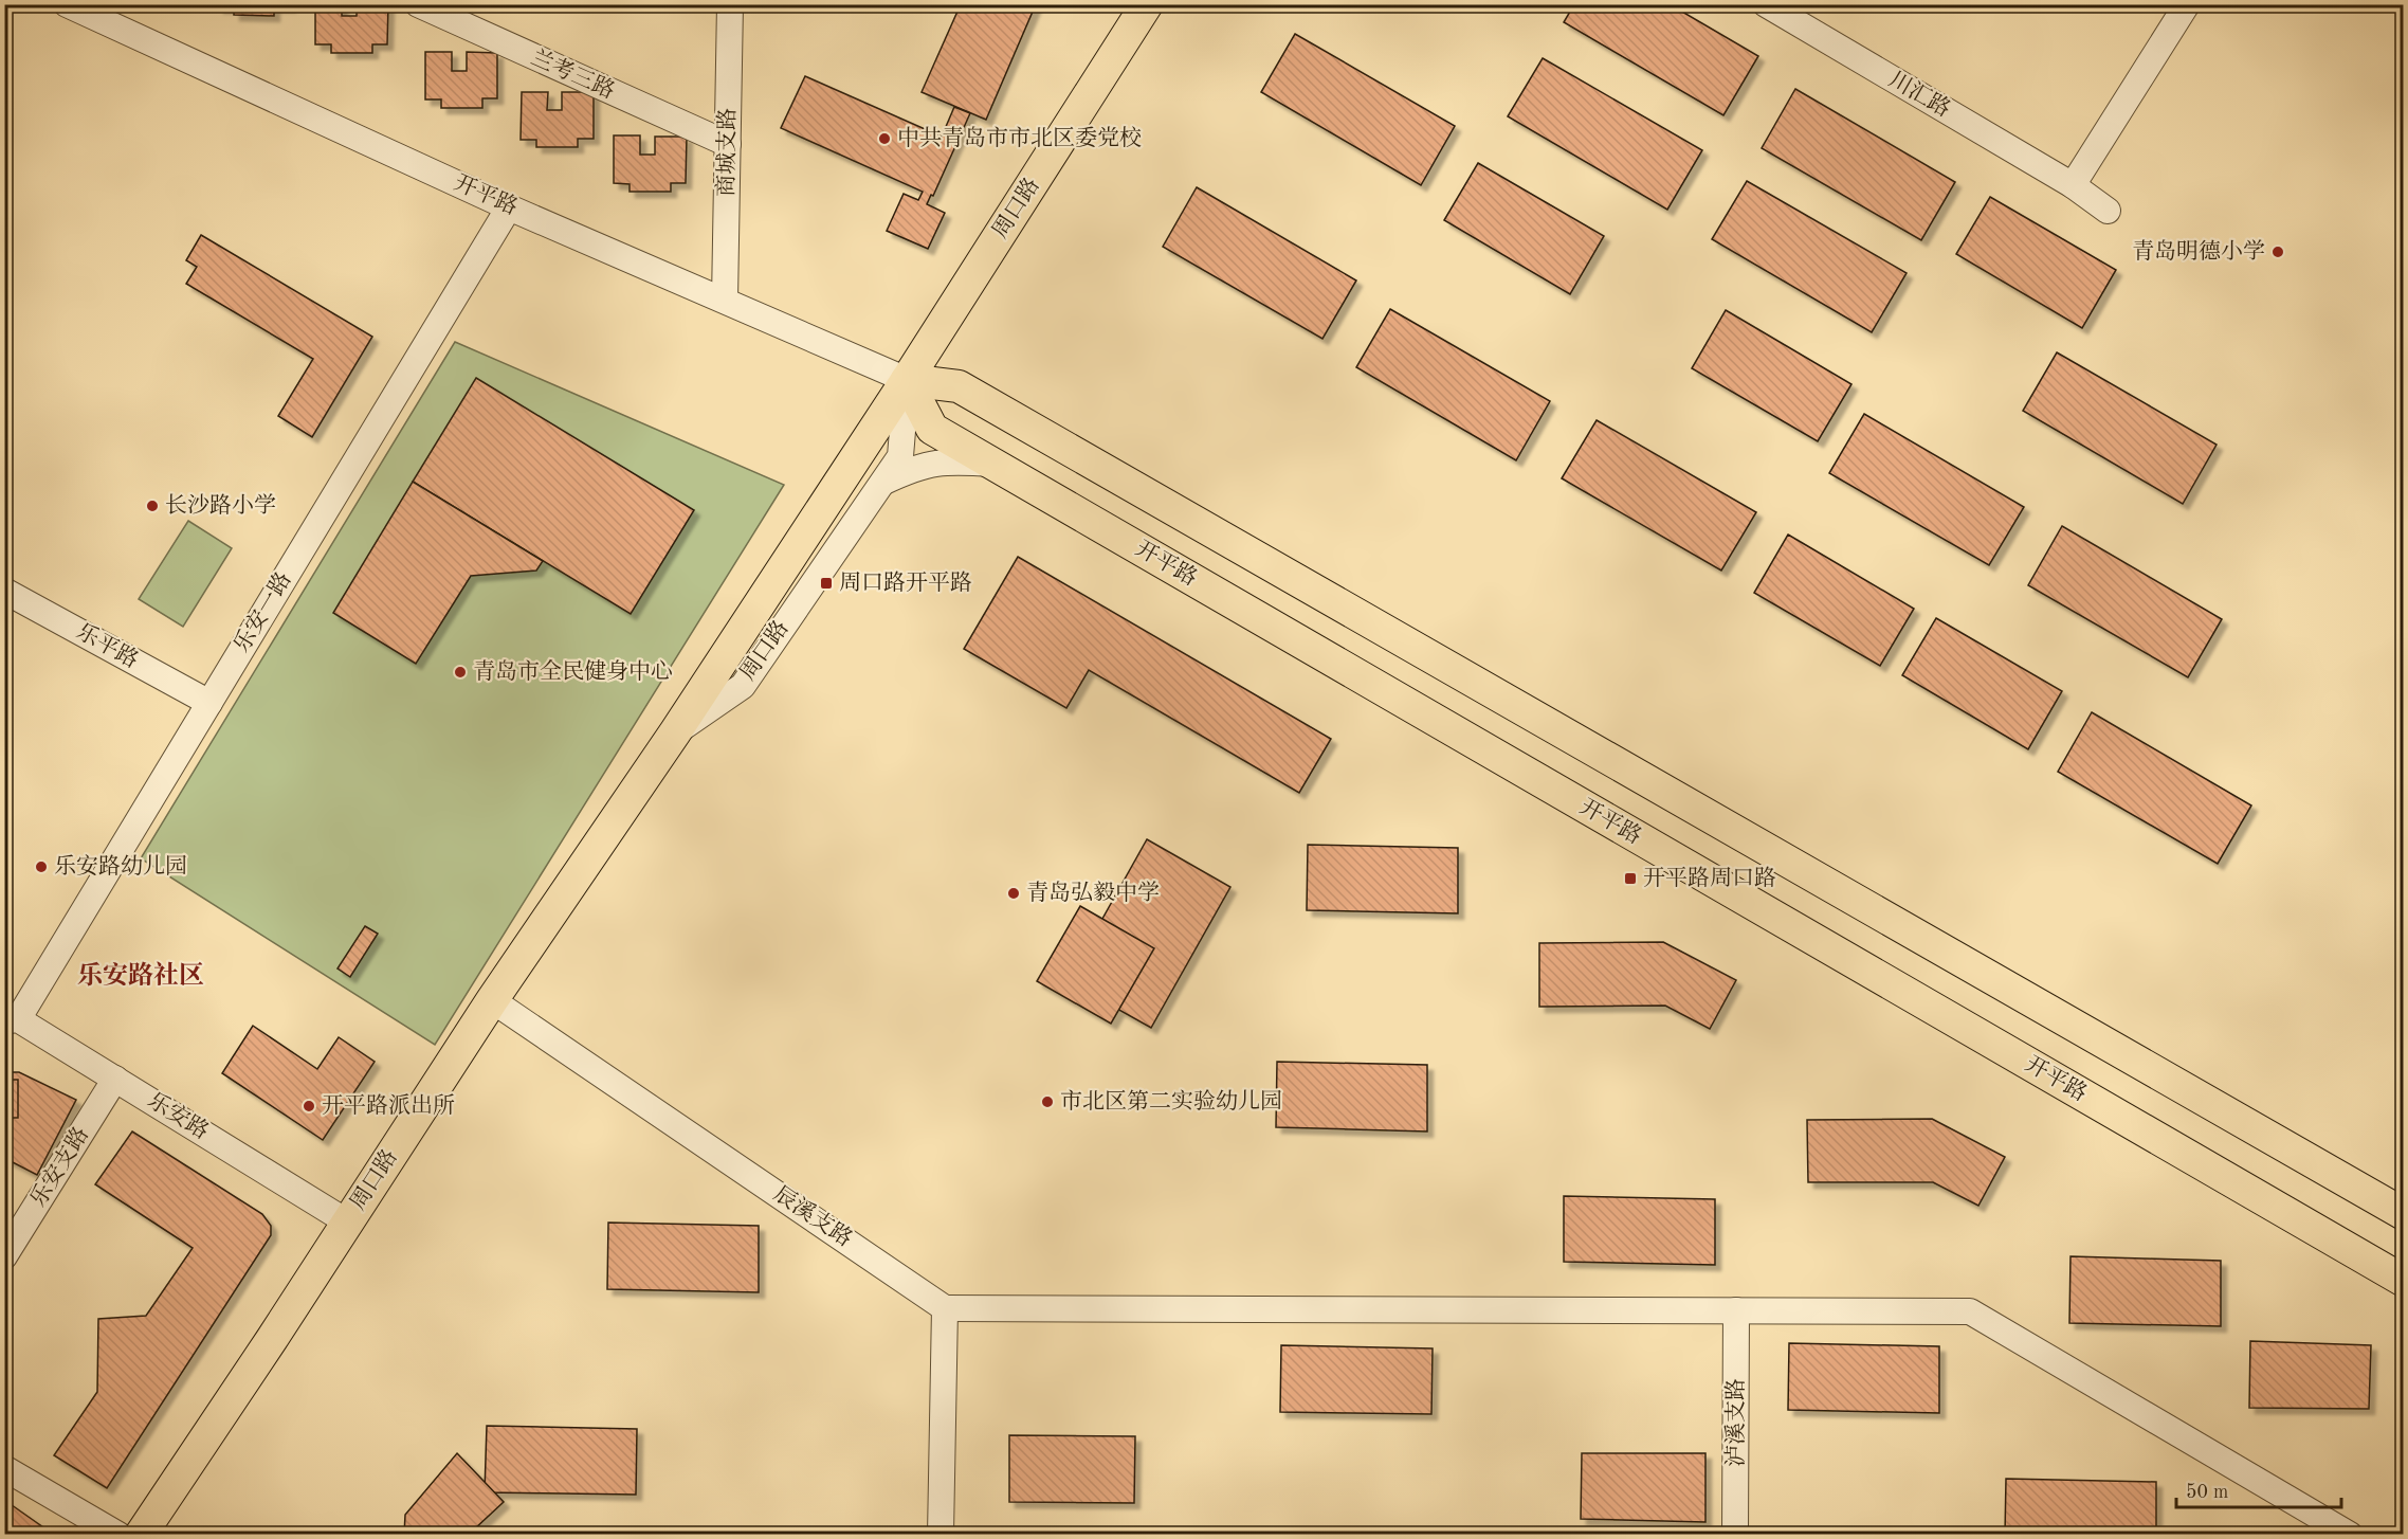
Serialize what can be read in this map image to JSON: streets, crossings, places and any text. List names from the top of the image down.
{
  "streets": {
    "main road": ["开平路", "周口路"],
    "street": [
      "兰考三路",
      "川汇路",
      "商城支路",
      "乐安一路",
      "乐平路",
      "乐安路",
      "乐安支路",
      "辰溪支路",
      "泸溪支路"
    ]
  },
  "crossings": [
    ["兰考三路", "商城支路"],
    ["商城支路", "开平路"],
    ["开平路", "周口路"],
    ["开平路", "乐安一路"],
    ["周口路", "乐安路"],
    ["周口路", "辰溪支路"],
    ["乐安一路", "乐平路"],
    ["乐安一路", "乐安路"],
    ["乐安路", "乐安支路"]
  ],
  "districts": ["乐安路社区"],
  "places": {
    "other": [
      "中共青岛市市北区委党校",
      "青岛明德小学",
      "长沙路小学",
      "青岛市全民健身中心",
      "乐安路幼儿园",
      "青岛弘毅中学",
      "市北区第二实验幼儿园",
      "开平路派出所"
    ],
    "transit": ["周口路开平路", "开平路周口路"]
  },
  "scale_bar": "50 m"
}
